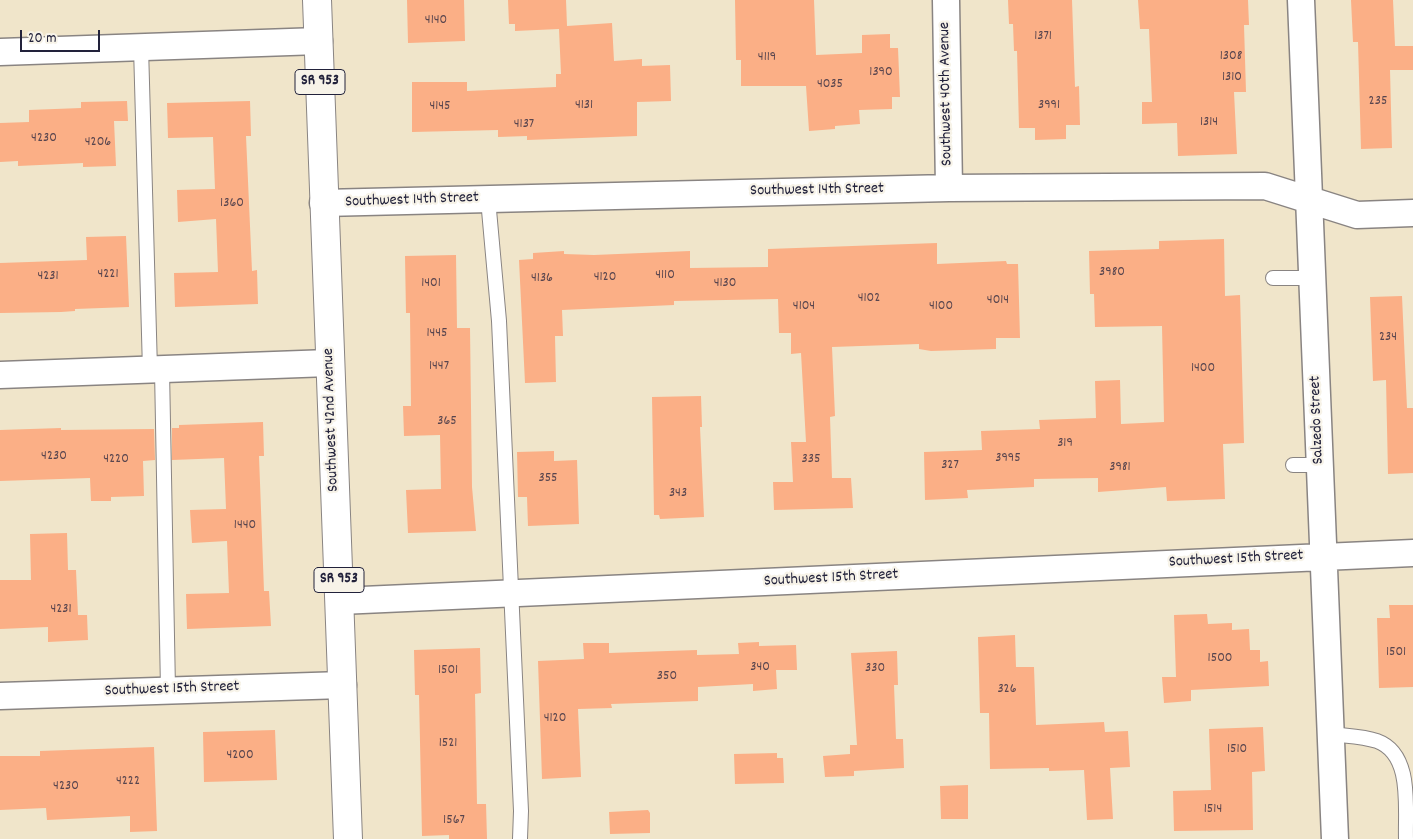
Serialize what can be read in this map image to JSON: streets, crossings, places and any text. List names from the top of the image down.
{
  "streets": {
    "main road": ["SR 953", "Southwest 42nd Avenue"],
    "street": [
      "Southwest 40th Avenue",
      "Southwest 14th Street",
      "Salzedo Street",
      "Southwest 15th Street"
    ]
  },
  "crossings": [
    ["Southwest 40th Avenue", "Southwest 14th Street"],
    ["Southwest 14th Street", "Southwest 42nd Avenue"],
    ["Southwest 14th Street", "Salzedo Street"],
    ["Southwest 42nd Avenue", "Southwest 15th Street"],
    ["Salzedo Street", "Southwest 15th Street"]
  ],
  "house_numbers": [
    "4140",
    "1371",
    "1308",
    "4119",
    "1390",
    "1310",
    "4035",
    "235",
    "4131",
    "3991",
    "4145",
    "1314",
    "4137",
    "4230",
    "4206",
    "1360",
    "3980",
    "4221",
    "4110",
    "4231",
    "4120",
    "4136",
    "1401",
    "4130",
    "4102",
    "4014",
    "4104",
    "4100",
    "1445",
    "234",
    "1447",
    "1400",
    "365",
    "319",
    "4230",
    "3995",
    "4220",
    "335",
    "327",
    "3981",
    "355",
    "343",
    "1440",
    "4231",
    "1501",
    "1500",
    "340",
    "330",
    "1501",
    "350",
    "326",
    "4120",
    "1521",
    "1510",
    "4200",
    "4222",
    "4230",
    "1514",
    "1567"
  ],
  "scale_bar": "20 m"
}
